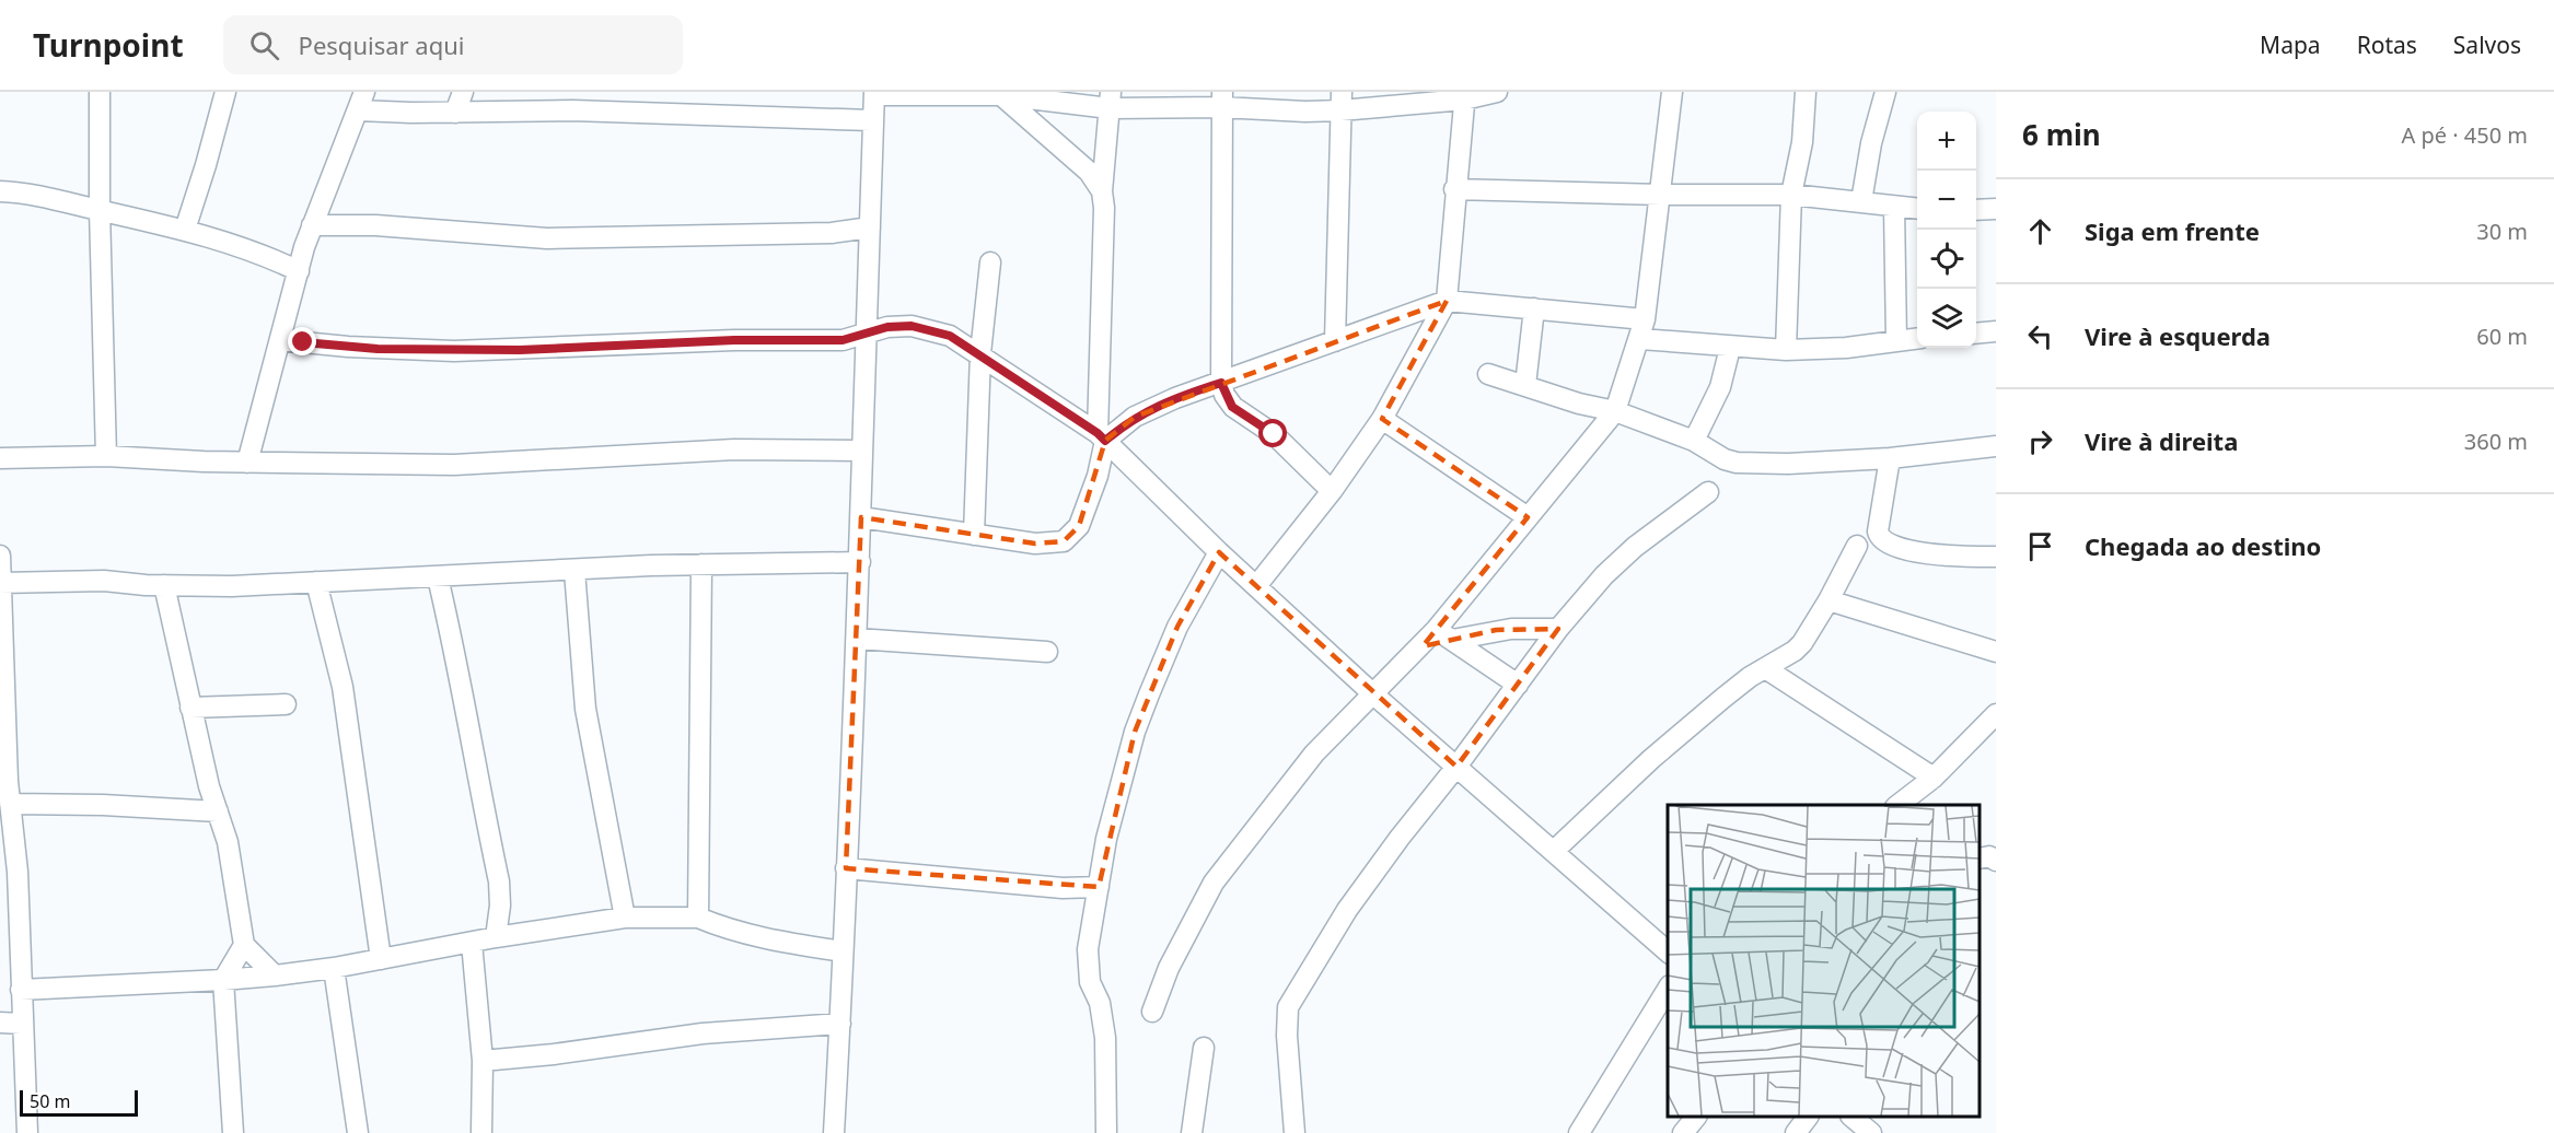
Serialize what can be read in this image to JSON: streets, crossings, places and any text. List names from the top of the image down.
{
  "scale_bar": "50 m",
  "page": {
    "header": "Turnpoint",
    "search": "Pesquisar aqui",
    "nav": ["Mapa", "Rotas", "Salvos"],
    "heading": ["6 min", "A pé · 450 m"],
    "map_buttons": ["+", "−"],
    "list": [
      ["Siga em frente", "30 m"],
      ["Vire à esquerda", "60 m"],
      ["Vire à direita", "360 m"],
      "Chegada ao destino"
    ],
    "scale": "50 m"
  }
}
